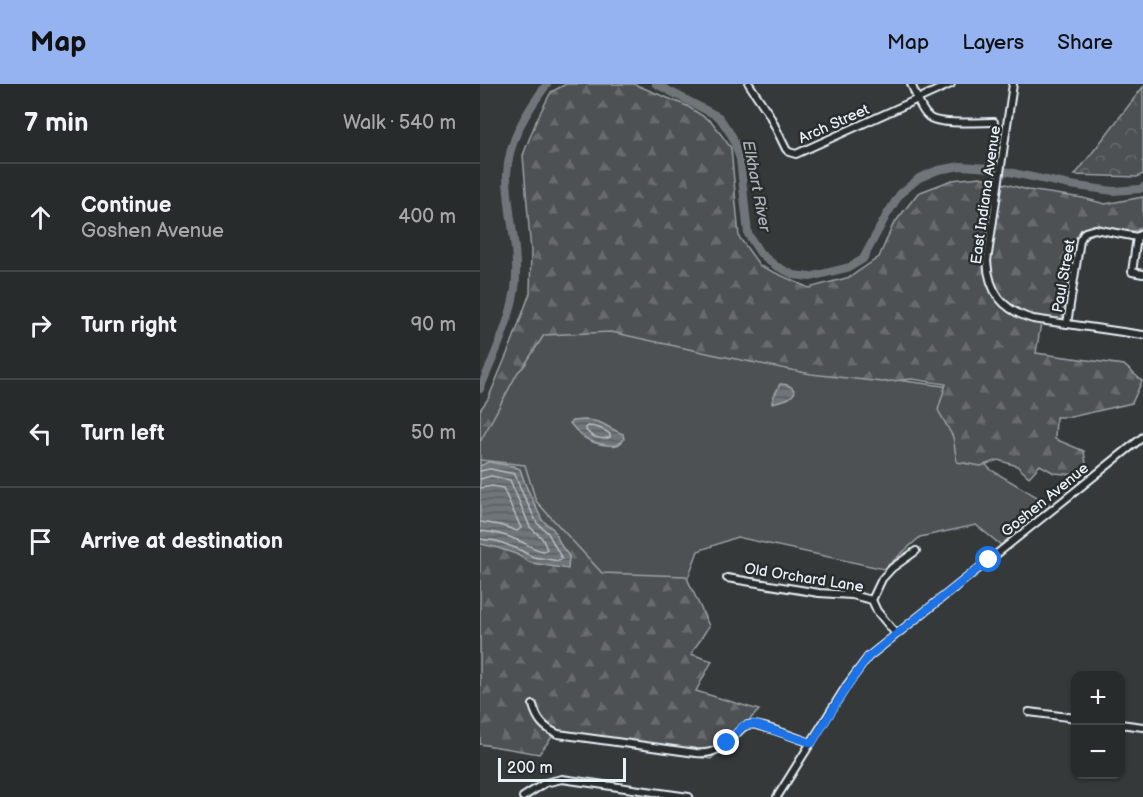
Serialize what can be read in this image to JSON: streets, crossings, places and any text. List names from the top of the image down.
{
  "streets": {
    "street": [
      "Arch Street",
      "East Indiana Avenue",
      "Paul Street",
      "Goshen Avenue",
      "Old Orchard Lane"
    ]
  },
  "crossings": [
    ["East Indiana Avenue", "Paul Street"],
    ["Goshen Avenue", "Old Orchard Lane"]
  ],
  "water": ["Elkhart River"],
  "scale_bar": "200 m",
  "page": {
    "header": "Map",
    "nav": ["Map", "Layers", "Share"],
    "heading": ["7 min", "Walk · 540 m"],
    "list": [
      ["Continue", "Goshen Avenue", "400 m"],
      ["Turn right", "90 m"],
      ["Turn left", "50 m"],
      "Arrive at destination"
    ],
    "map_buttons": ["+", "−"],
    "scale": "200 m"
  }
}
